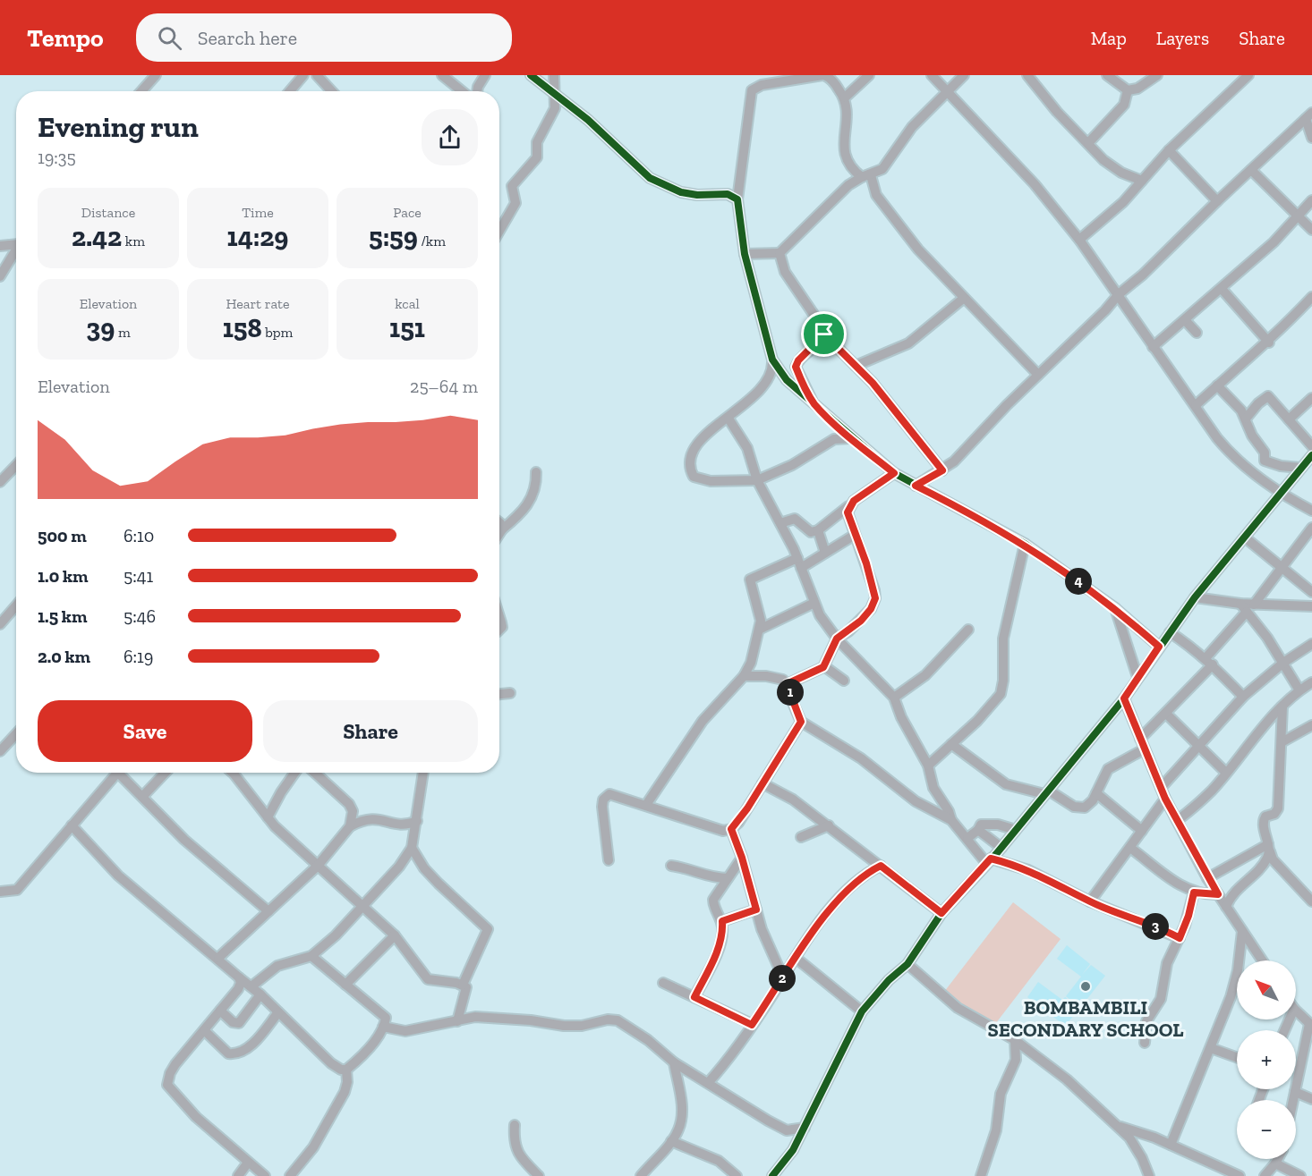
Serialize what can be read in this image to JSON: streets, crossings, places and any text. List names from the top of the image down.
{
  "places": ["BOMBAMBILI SECONDARY SCHOOL"],
  "north": "top left",
  "page": {
    "header": "Tempo",
    "search": "Search here",
    "nav": ["Map", "Layers", "Share"],
    "heading": ["Evening run", "19:35"],
    "stats": [
      ["Distance", "2.42 km"],
      ["Time", "14:29"],
      ["Pace", "5:59 /km"],
      ["Elevation", "39 m"],
      ["Heart rate", "158 bpm"],
      ["kcal", "151"]
    ],
    "chart": ["Elevation", "25–64 m"],
    "list": [
      {
        "name": "500 m",
        "note": "6:10"
      },
      {
        "name": "1.0 km",
        "note": "5:41"
      },
      {
        "name": "1.5 km",
        "note": "5:46"
      },
      {
        "name": "2.0 km",
        "note": "6:19"
      }
    ],
    "pins": [
      "4",
      "1",
      "3",
      "2"
    ],
    "buttons": ["Save", "Share"],
    "map_buttons": ["+", "−"]
  }
}
